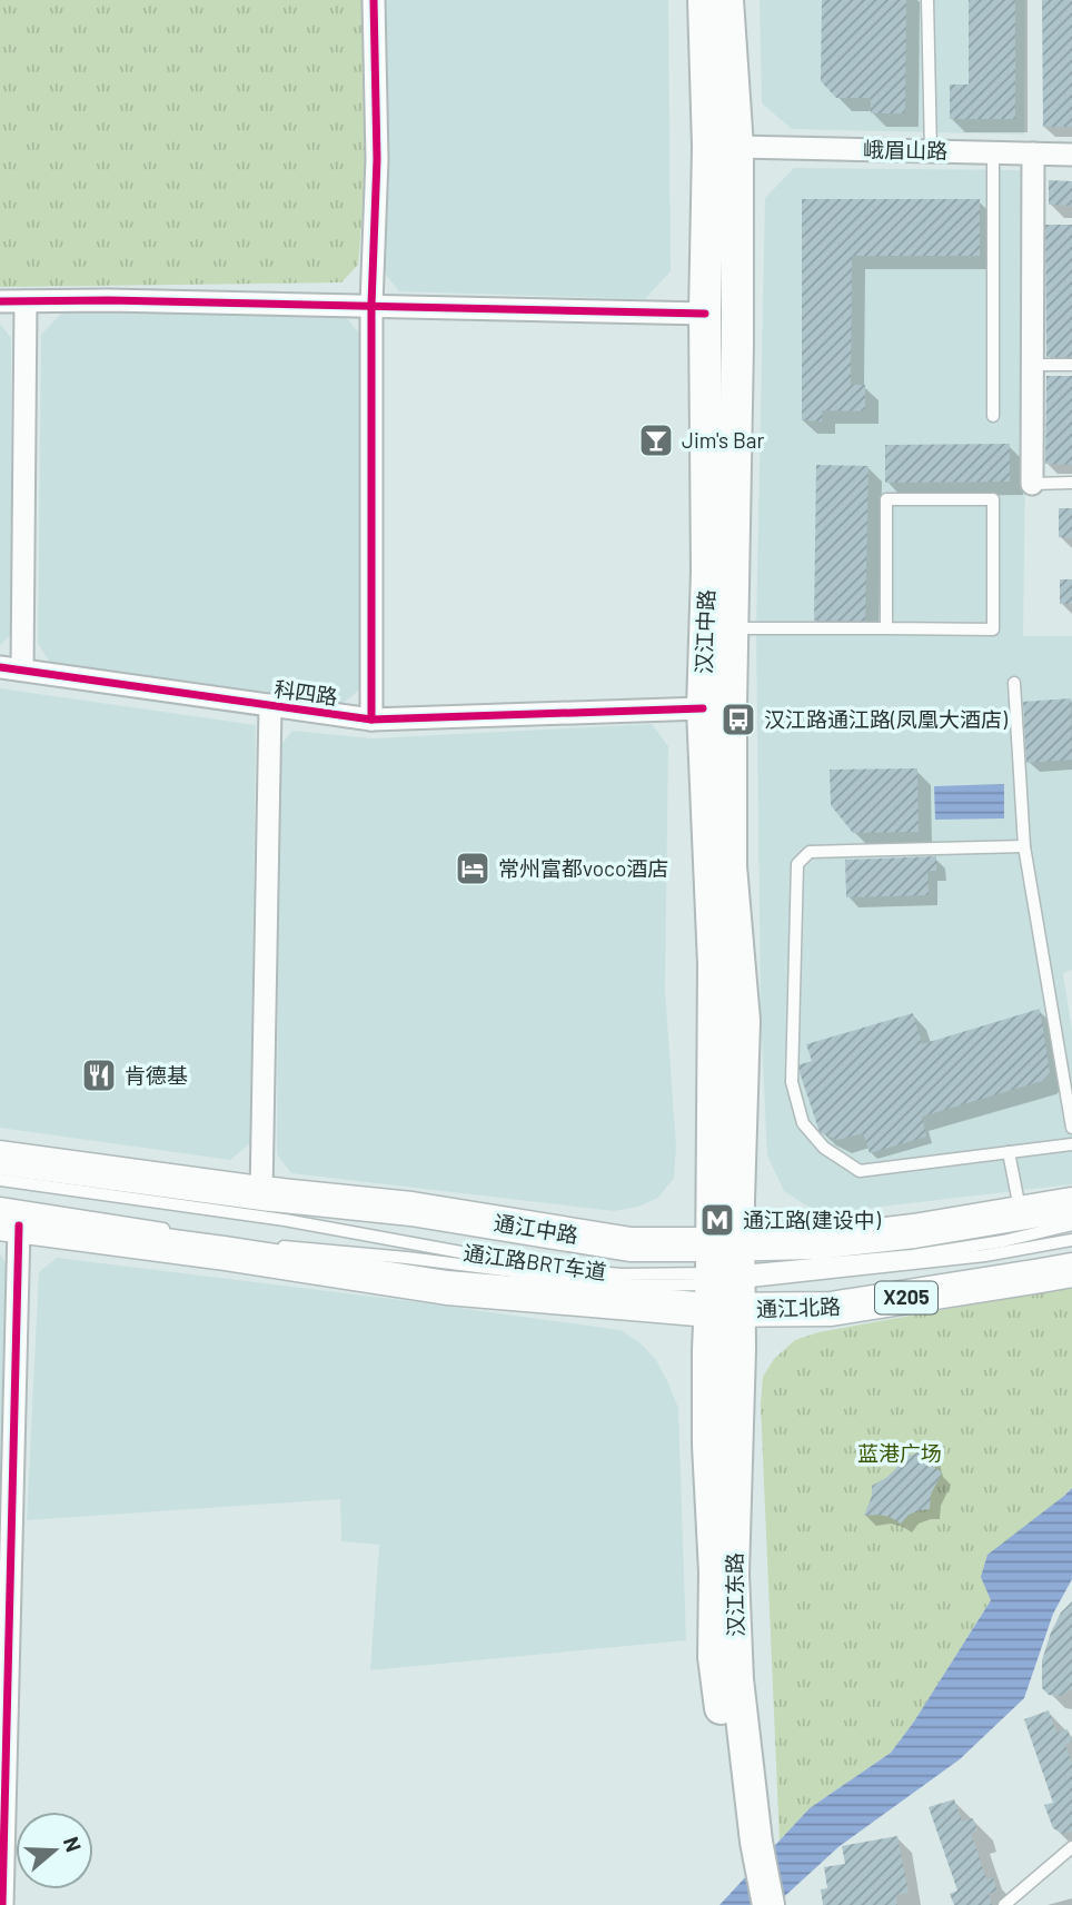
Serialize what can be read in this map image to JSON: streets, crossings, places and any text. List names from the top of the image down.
{
  "streets": {
    "main road": [
      "汉江中路",
      "通江中路",
      "X205",
      "通江北路",
      "汉江东路"
    ],
    "street": ["峨眉山路", "科四路"],
    "lane": ["通江路BRT车道"]
  },
  "crossings": [
    ["峨眉山路", "汉江中路"],
    ["汉江中路", "科四路"],
    ["汉江中路", "通江中路"],
    ["汉江中路", "通江路BRT车道"],
    ["汉江中路", "通江北路"],
    ["汉江中路", "汉江东路"],
    ["通江中路", "通江路BRT车道"],
    ["通江中路", "通江北路"],
    ["通江中路", "汉江东路"],
    ["通江路BRT车道", "通江北路"],
    ["通江路BRT车道", "汉江东路"],
    ["通江北路", "汉江东路"]
  ],
  "parks": ["蓝港广场"],
  "places": {
    "bar": ["Jim's Bar"],
    "bus stop": ["汉江路通江路(凤凰大酒店)"],
    "hotel": ["常州富都voco酒店"],
    "restaurant": ["肯德基"],
    "metro station": ["通江路(建设中)"]
  },
  "north": "right"
}
